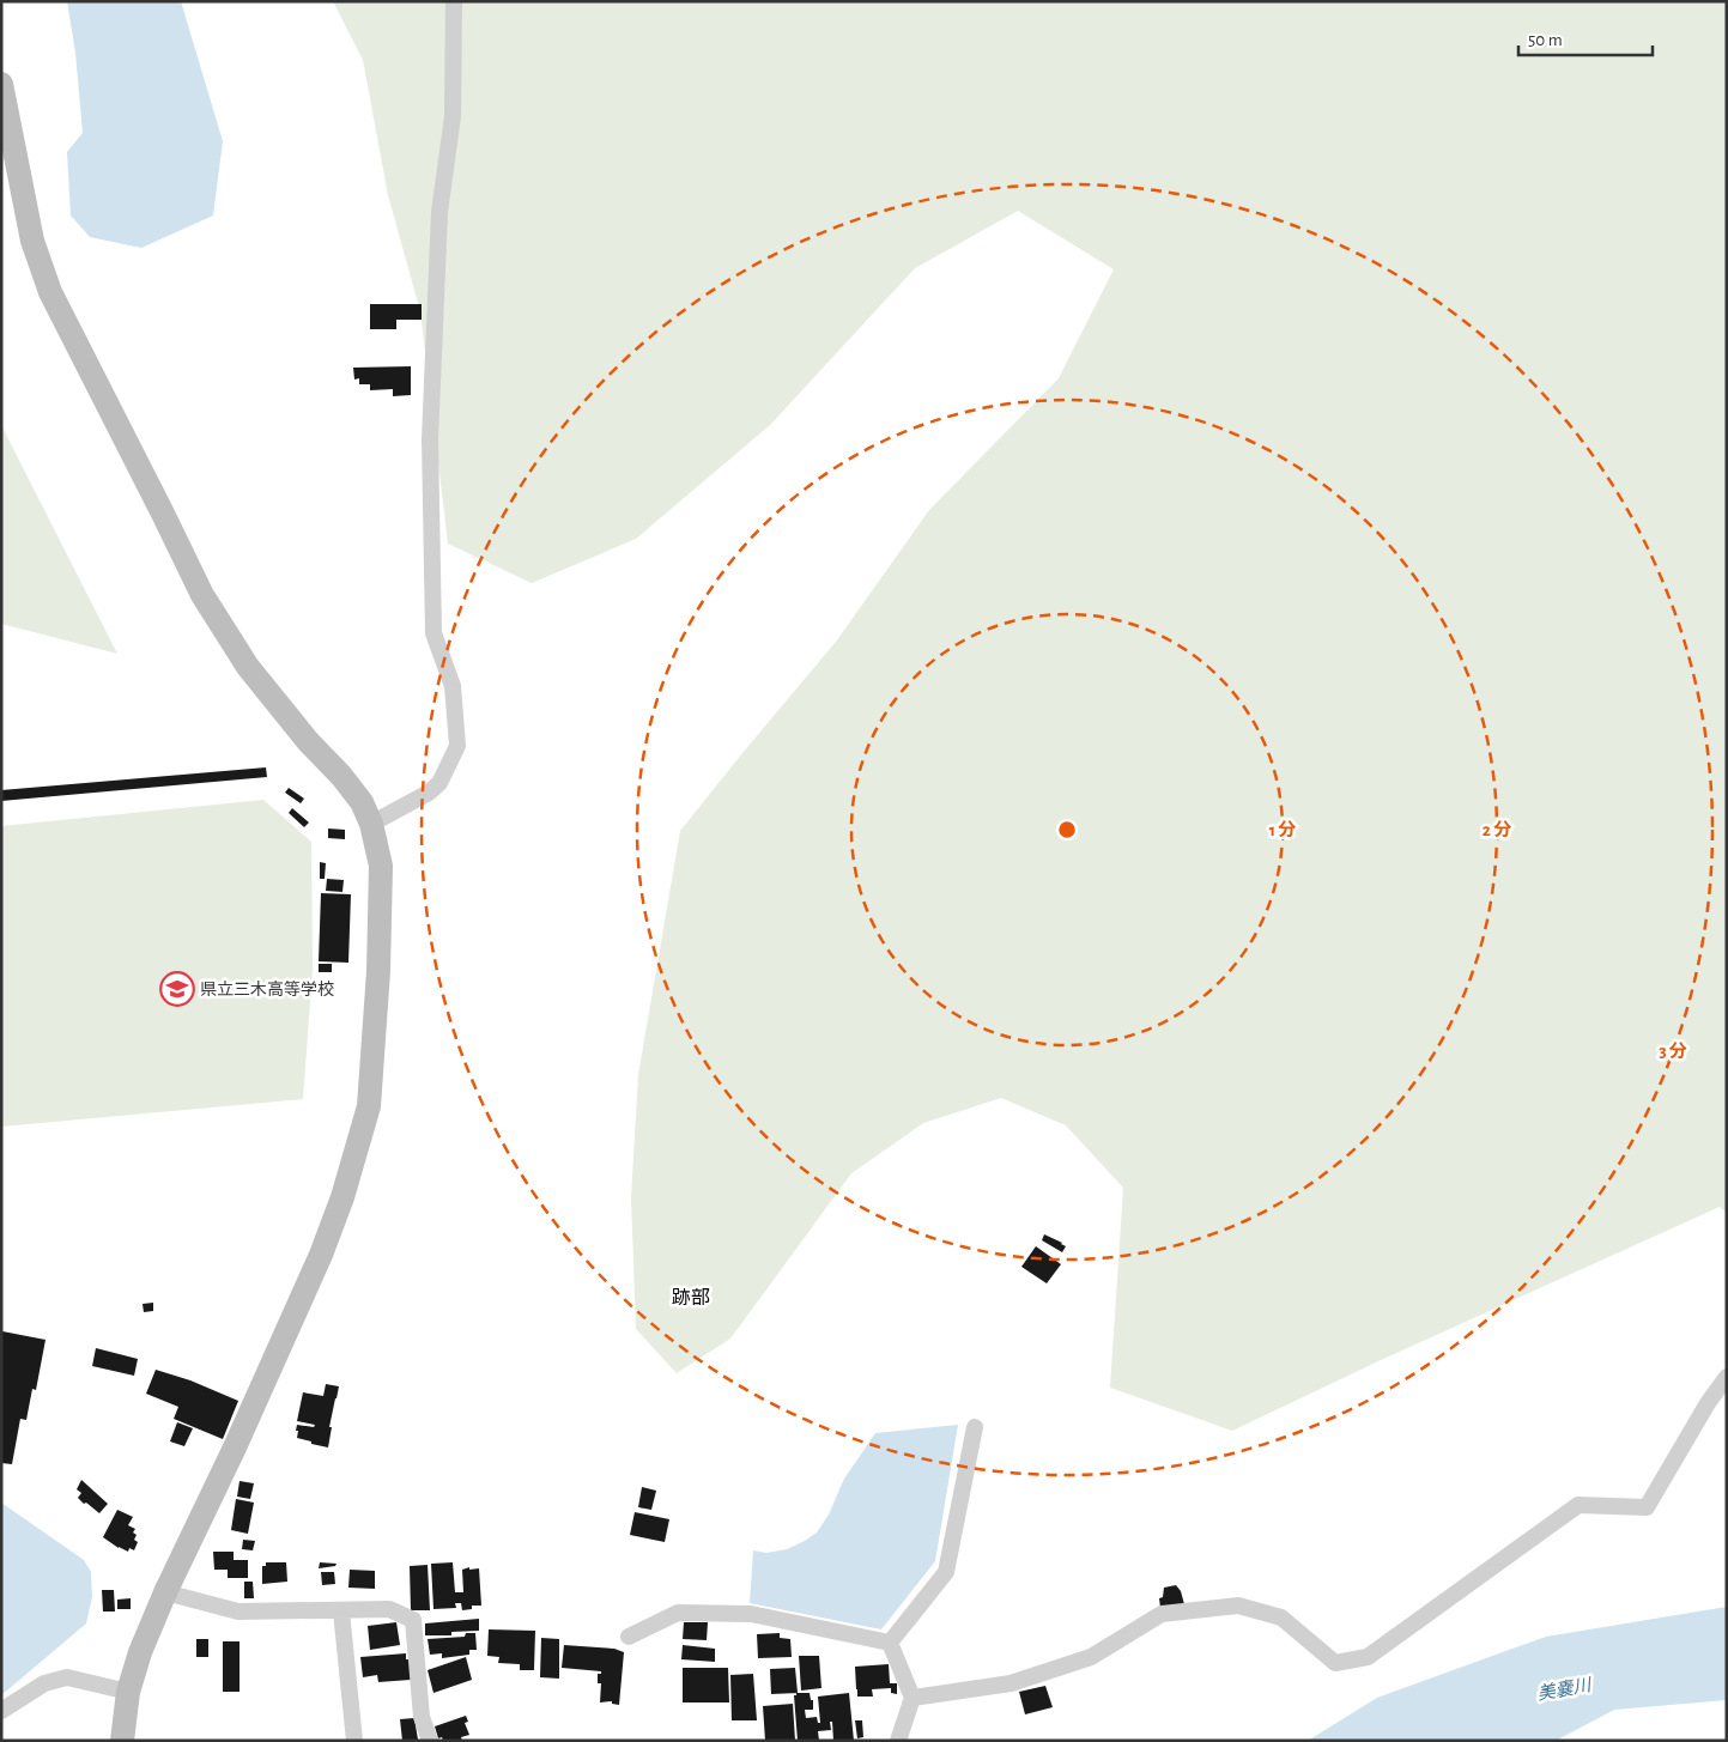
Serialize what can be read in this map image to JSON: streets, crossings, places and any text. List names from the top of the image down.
{
  "districts": ["跡部"],
  "water": ["美嚢川"],
  "places": {
    "school or university": ["県立三木高等学校"]
  },
  "scale_bar": "50 m",
  "rings": ["1 分", "2 分", "3 分"]
}
